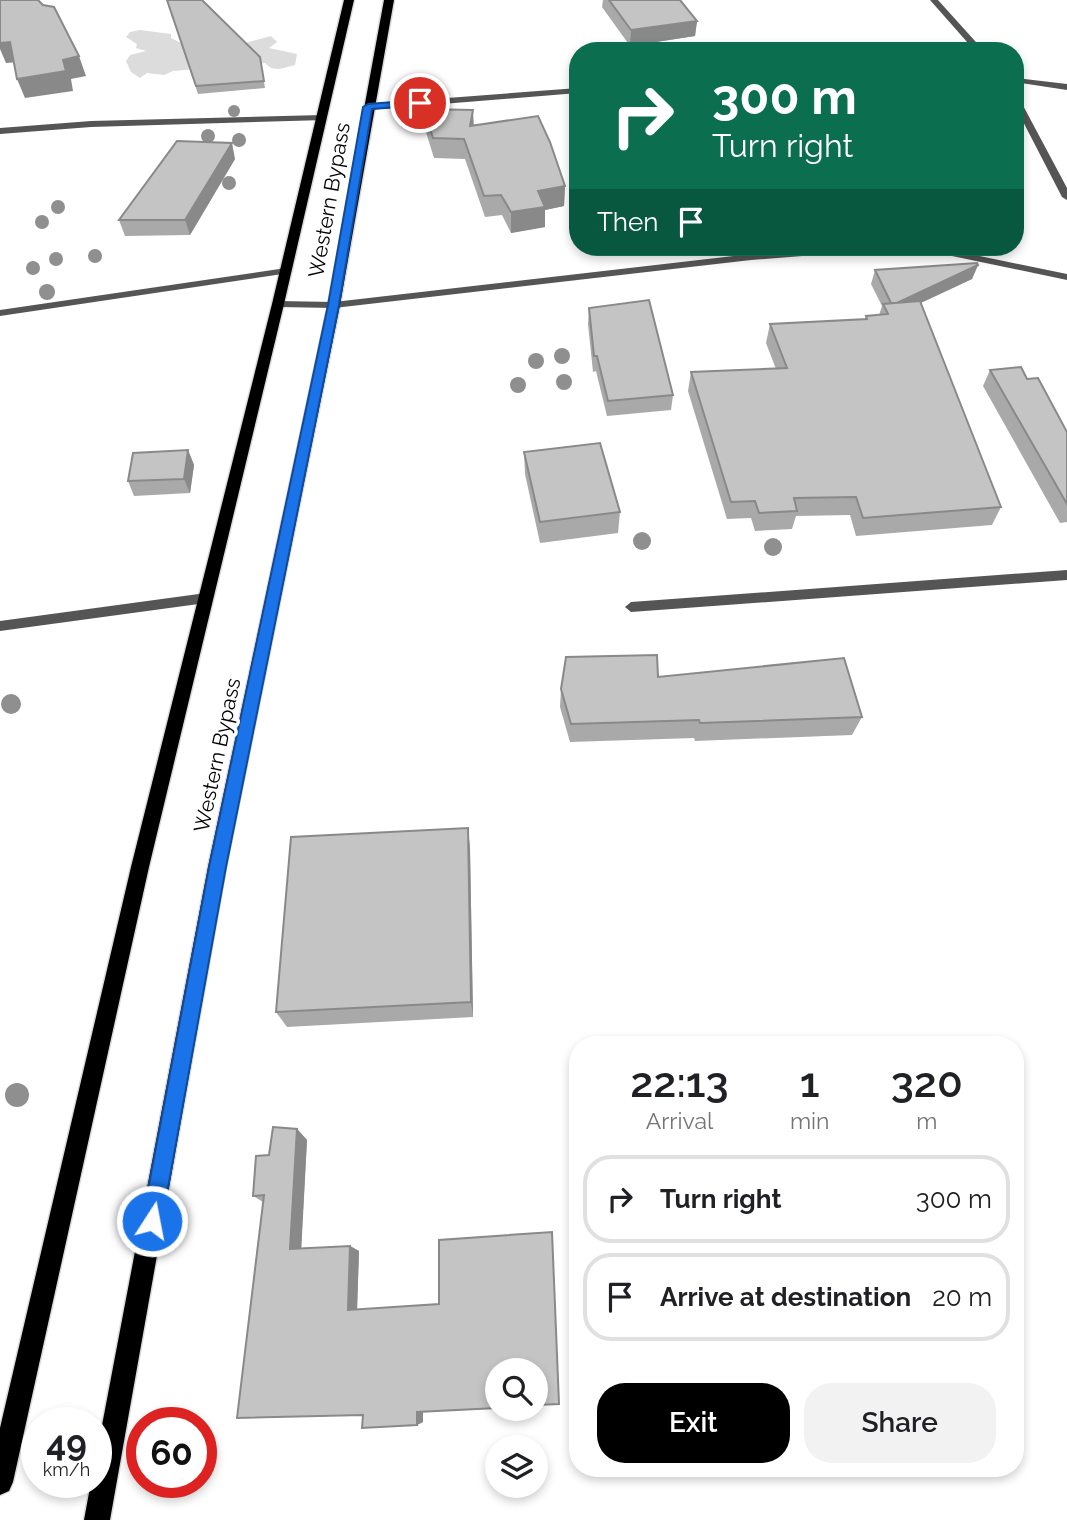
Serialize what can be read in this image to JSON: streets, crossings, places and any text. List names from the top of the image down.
{
  "streets": {
    "main road": ["Western Bypass"]
  },
  "page": {
    "turn": ["300 m", "Turn right"],
    "then": "Then",
    "eta": [
      "22:13",
      "Arrival",
      "1",
      "min",
      "320",
      "m"
    ],
    "list": [
      {
        "name": "Turn right",
        "value": "300 m"
      },
      {
        "name": "Arrive at destination",
        "value": "20 m"
      }
    ],
    "buttons": ["Exit", "Share"],
    "speed": "49 km/h",
    "limit": "60"
  }
}
